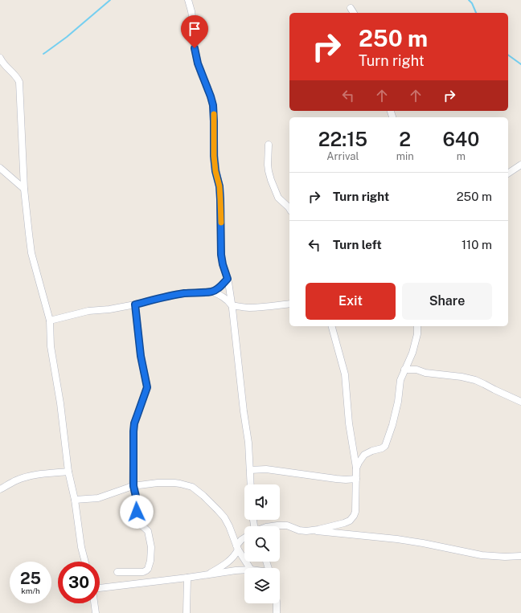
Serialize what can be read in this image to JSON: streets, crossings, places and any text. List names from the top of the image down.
{
  "page": {
    "turn": ["250 m", "Turn right"],
    "eta": [
      "22:15",
      "Arrival",
      "2",
      "min",
      "640",
      "m"
    ],
    "list": [
      {
        "name": "Turn right",
        "value": "250 m"
      },
      {
        "name": "Turn left",
        "value": "110 m"
      }
    ],
    "buttons": ["Exit", "Share"],
    "speed": "25 km/h",
    "limit": "30"
  }
}
